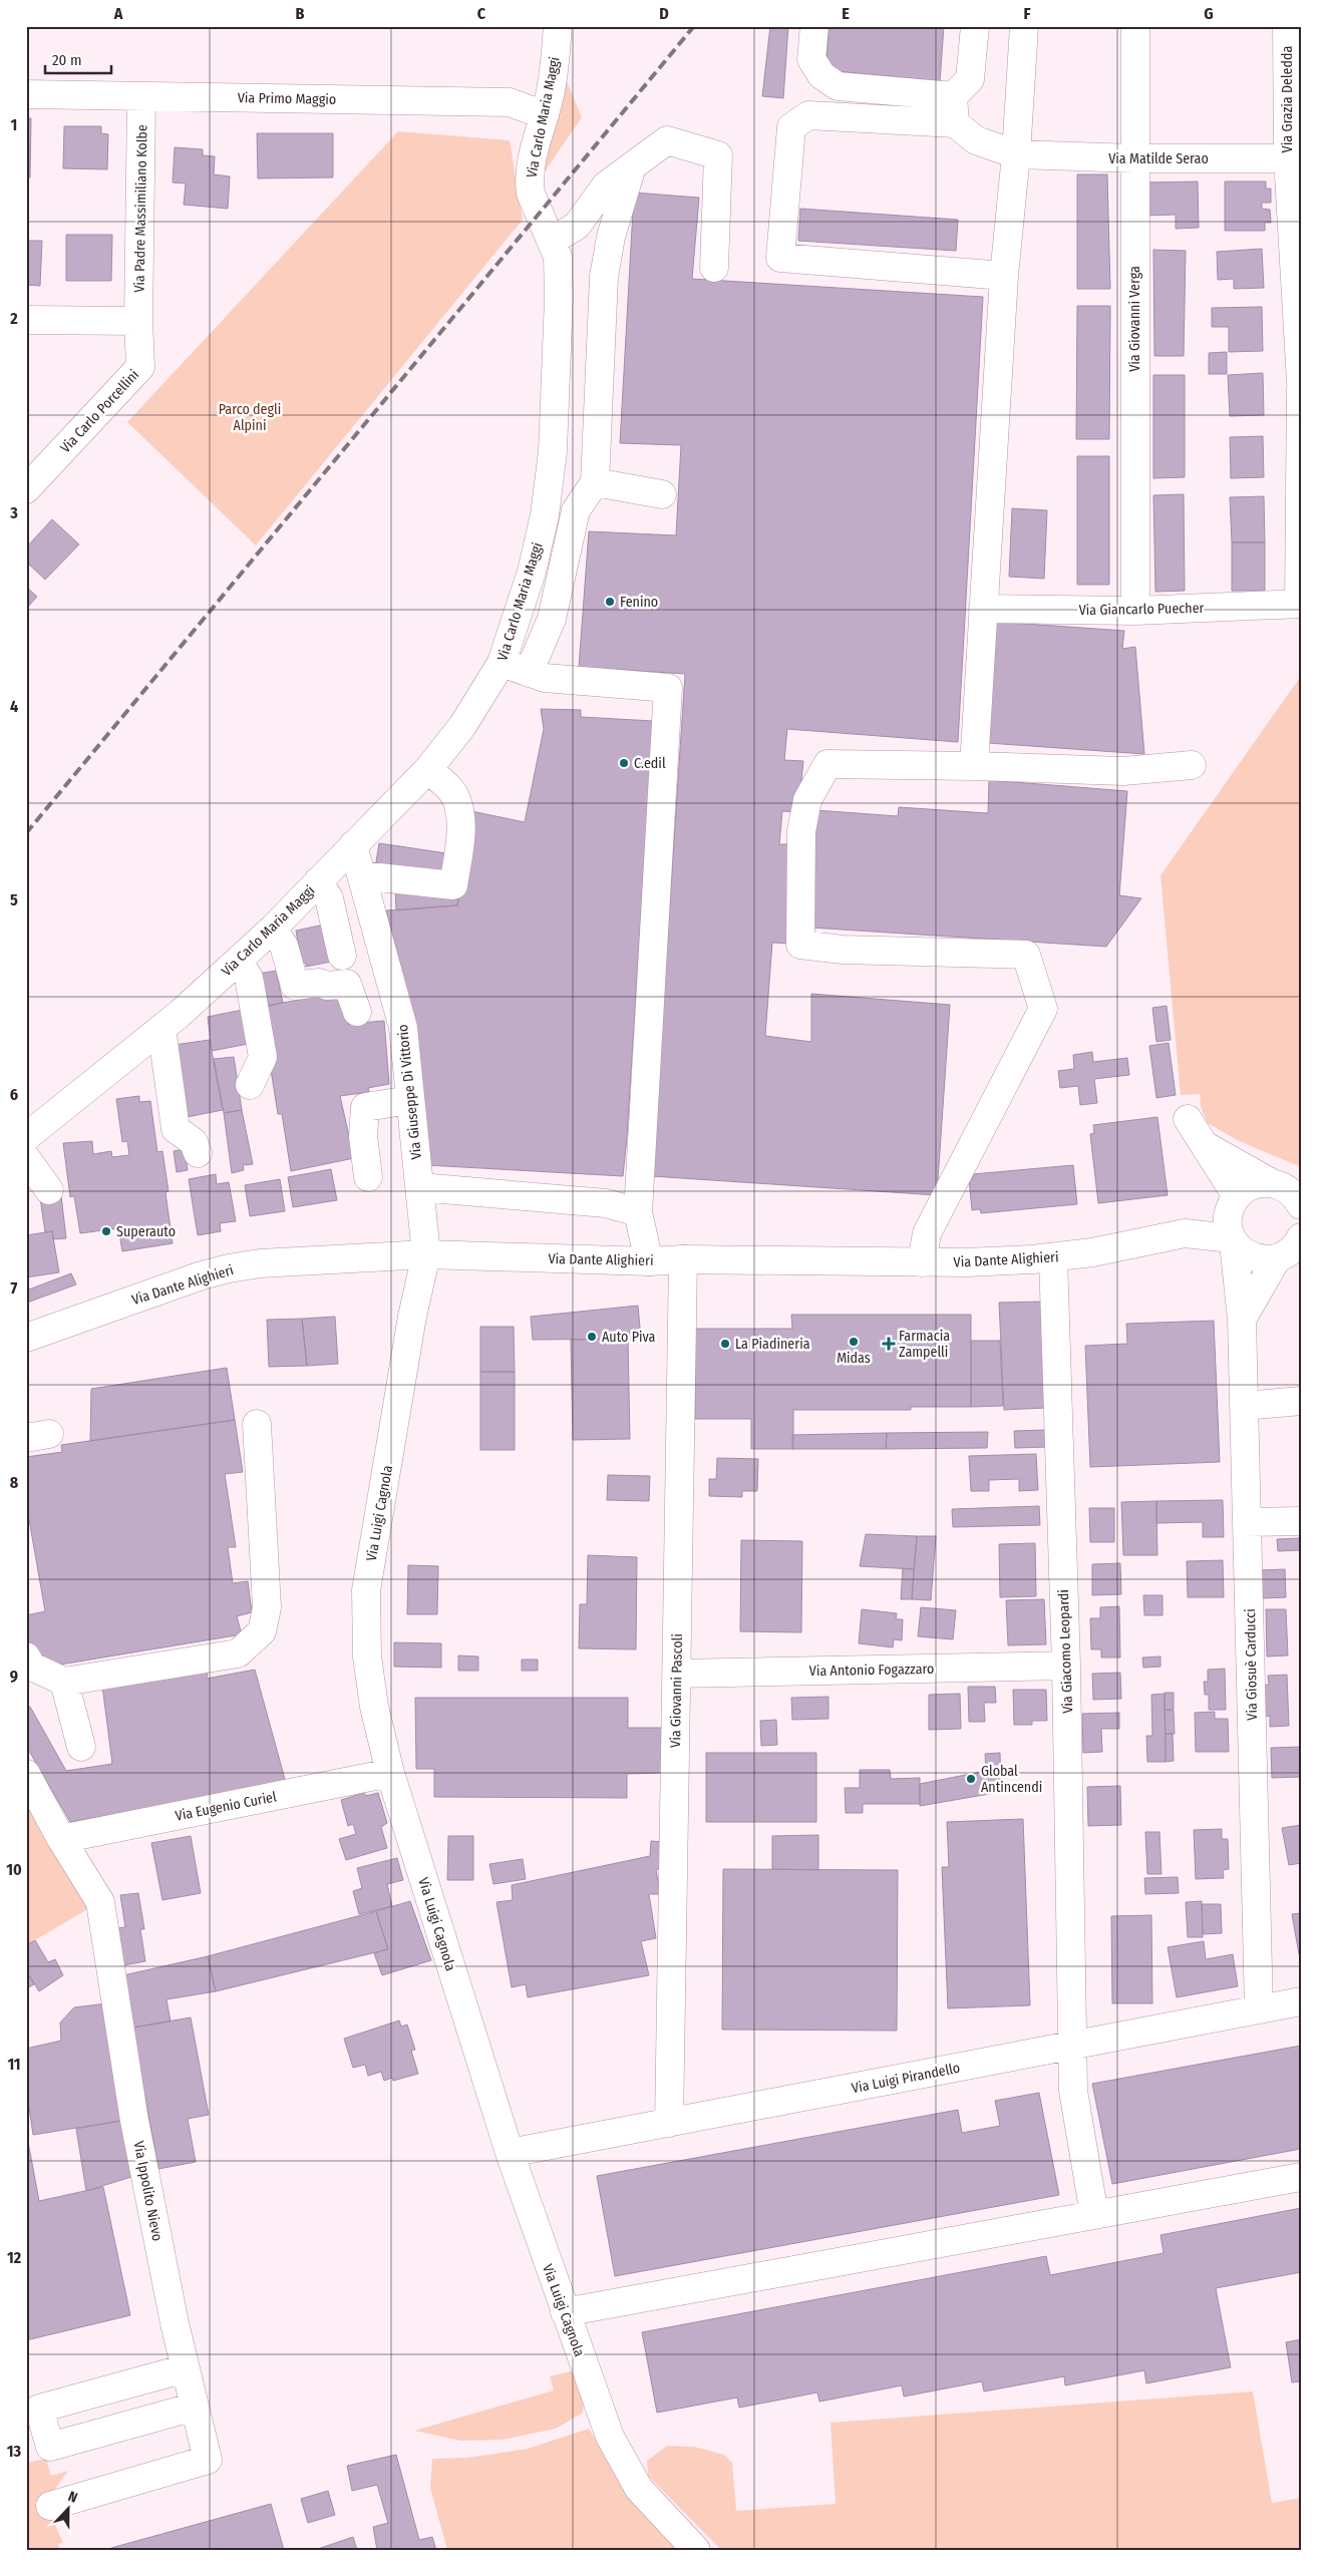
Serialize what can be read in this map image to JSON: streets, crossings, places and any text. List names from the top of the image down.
{
  "streets": {
    "street": [
      "Via Primo Maggio",
      "Via Grazia Deledda",
      "Via Carlo Maria Maggi",
      "Via Matilde Serao",
      "Via Padre Massimiliano Kolbe",
      "Via Giovanni Verga",
      "Via Carlo Porcellini",
      "Via Giancarlo Puecher",
      "Via Giuseppe Di Vittorio",
      "Via Dante Alighieri",
      "Via Luigi Cagnola",
      "Via Giacomo Leopardi",
      "Via Giosuè Carducci",
      "Via Antonio Fogazzaro",
      "Via Giovanni Pascoli",
      "Via Eugenio Curiel",
      "Via Luigi Pirandello",
      "Via Ippolito Nievo"
    ]
  },
  "crossings": [
    ["Via Primo Maggio", "Via Carlo Maria Maggi"],
    ["Via Primo Maggio", "Via Padre Massimiliano Kolbe"],
    ["Via Grazia Deledda", "Via Matilde Serao"],
    ["Via Carlo Maria Maggi", "Via Giuseppe Di Vittorio"],
    ["Via Matilde Serao", "Via Giovanni Verga"],
    ["Via Padre Massimiliano Kolbe", "Via Carlo Porcellini"],
    ["Via Giovanni Verga", "Via Giancarlo Puecher"],
    ["Via Giuseppe Di Vittorio", "Via Dante Alighieri"],
    ["Via Giuseppe Di Vittorio", "Via Luigi Cagnola"],
    ["Via Dante Alighieri", "Via Luigi Cagnola"],
    ["Via Dante Alighieri", "Via Giacomo Leopardi"],
    ["Via Dante Alighieri", "Via Giosuè Carducci"],
    ["Via Dante Alighieri", "Via Giovanni Pascoli"],
    ["Via Luigi Cagnola", "Via Eugenio Curiel"],
    ["Via Luigi Cagnola", "Via Luigi Pirandello"],
    ["Via Giacomo Leopardi", "Via Antonio Fogazzaro"],
    ["Via Giacomo Leopardi", "Via Luigi Pirandello"],
    ["Via Giosuè Carducci", "Via Luigi Pirandello"],
    ["Via Antonio Fogazzaro", "Via Giovanni Pascoli"],
    ["Via Giovanni Pascoli", "Via Luigi Pirandello"],
    ["Via Eugenio Curiel", "Via Ippolito Nievo"]
  ],
  "parks": ["Parco degli Alpini"],
  "places": {
    "other": [
      "Fenino",
      "C.edil",
      "Superauto",
      "Auto Piva",
      "Midas",
      "La Piadineria",
      "Global Antincendi"
    ],
    "health": ["Farmacia Zampelli"]
  },
  "scale_bar": "20 m",
  "north": "top",
  "grid": {
    "columns": [
      "A",
      "B",
      "C",
      "D",
      "E",
      "F",
      "G"
    ],
    "rows": [
      "1",
      "2",
      "3",
      "4",
      "5",
      "6",
      "7",
      "8",
      "9",
      "10",
      "11",
      "12",
      "13"
    ]
  }
}
